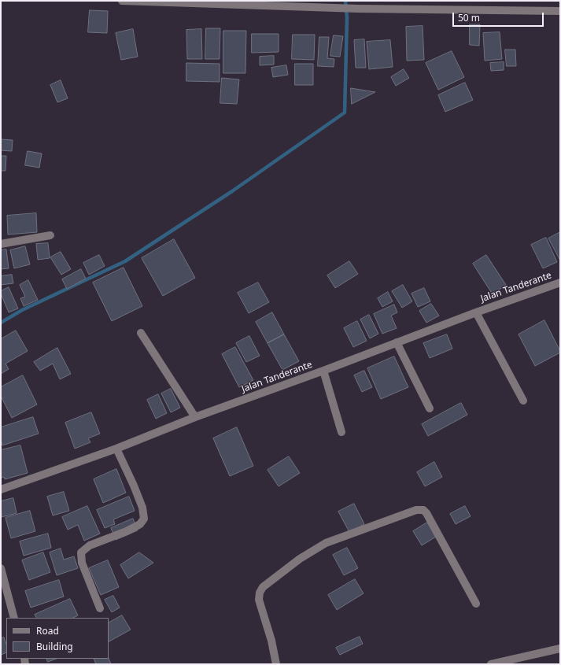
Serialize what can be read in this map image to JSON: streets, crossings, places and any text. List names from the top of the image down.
{
  "streets": {
    "street": ["Jalan Tanderante"]
  },
  "legend": ["Road", "Building"],
  "scale_bar": "50 m"
}
